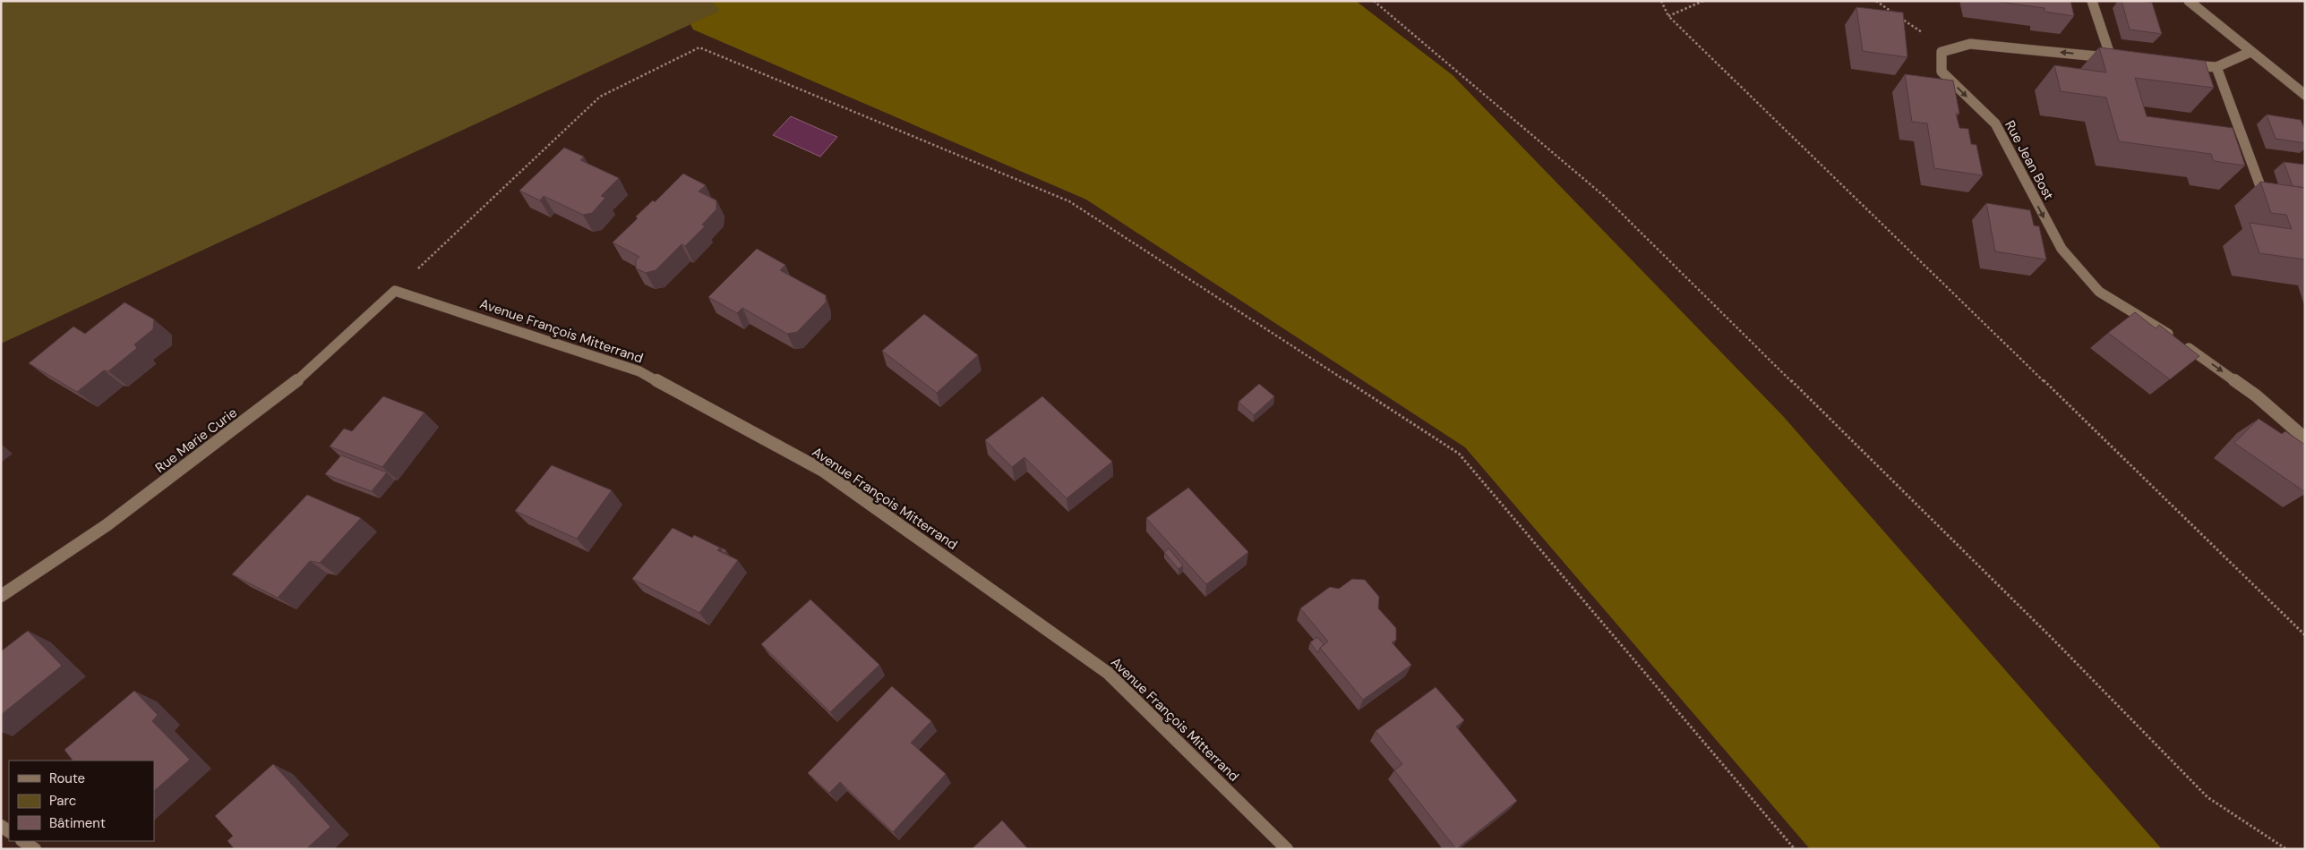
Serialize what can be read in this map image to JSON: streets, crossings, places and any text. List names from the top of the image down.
{
  "streets": {
    "street": ["Rue Jean Bost", "Avenue François Mitterrand", "Rue Marie Curie"]
  },
  "crossings": [
    ["Avenue François Mitterrand", "Rue Marie Curie"]
  ],
  "one_way": ["Rue Jean Bost"],
  "legend": ["Route", "Parc", "Bâtiment"]
}
